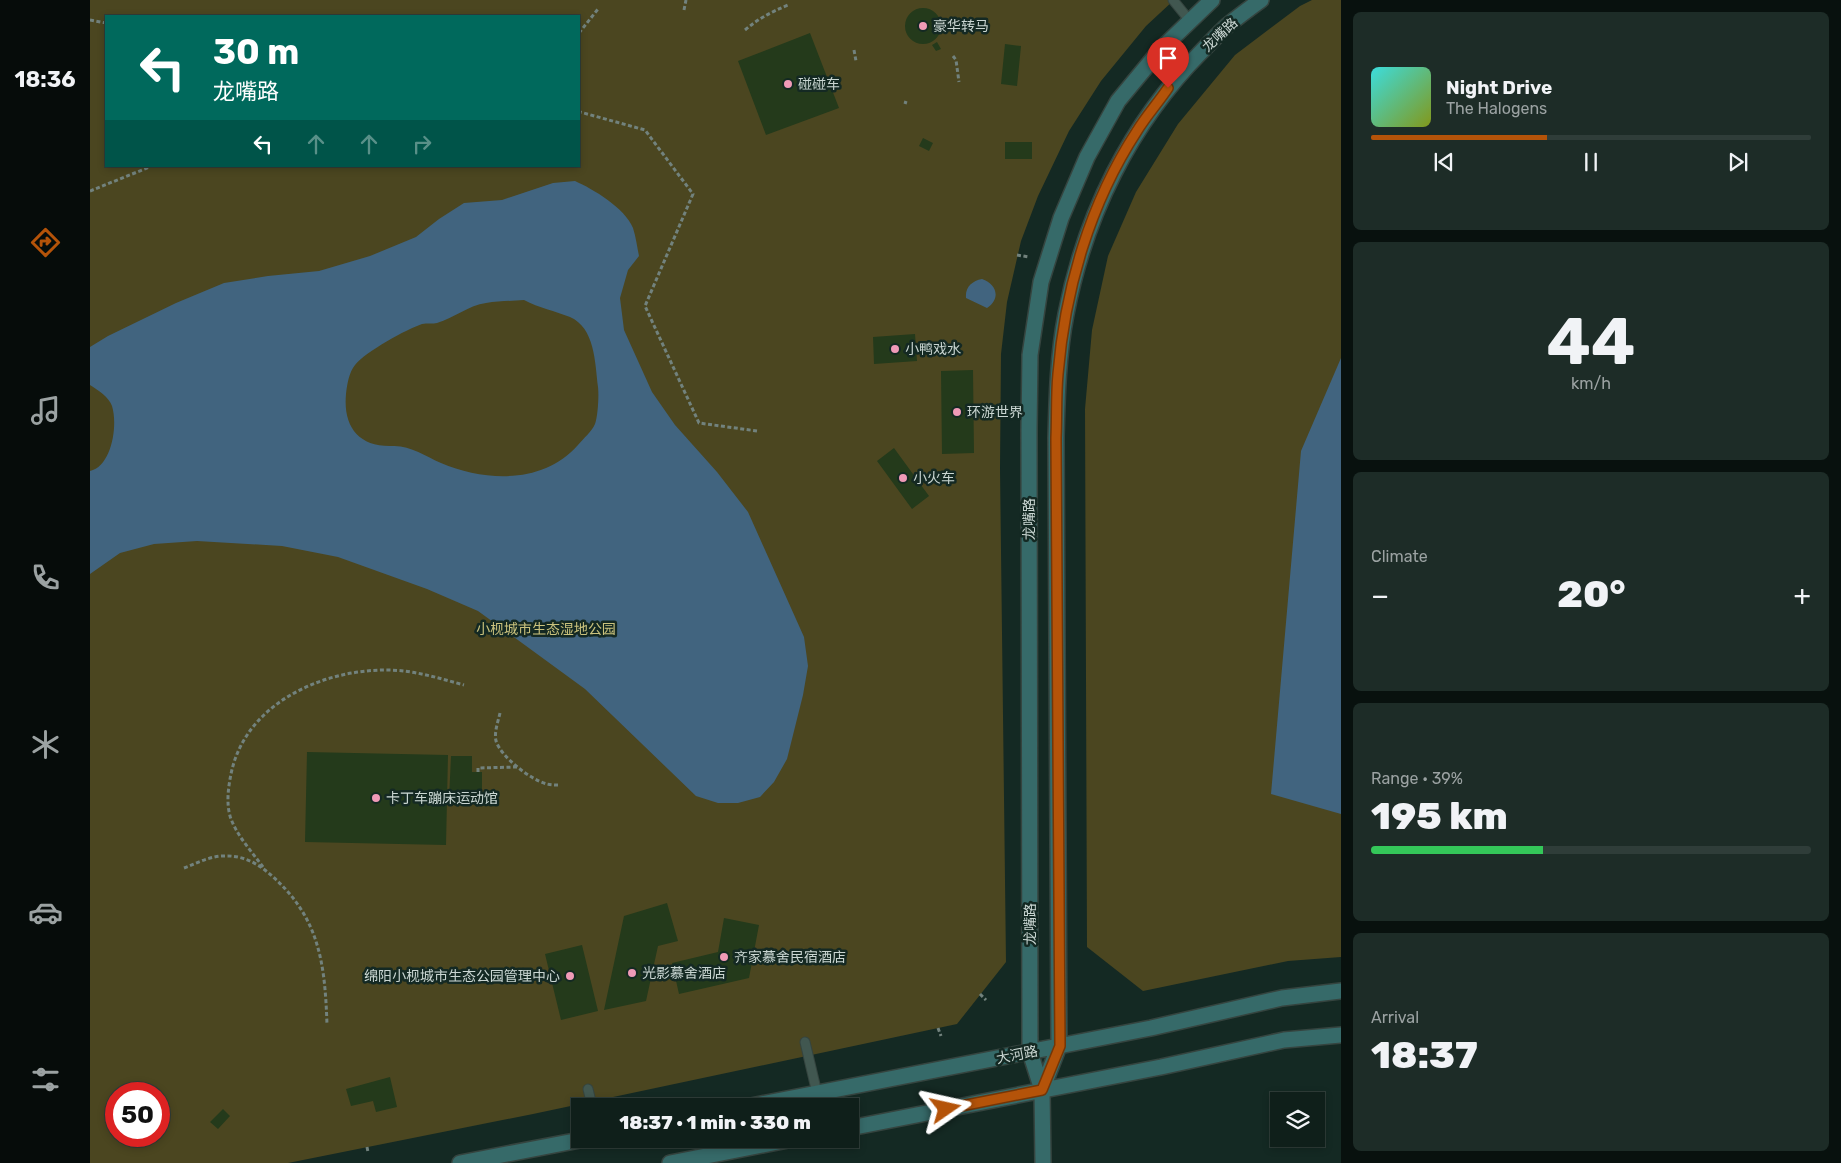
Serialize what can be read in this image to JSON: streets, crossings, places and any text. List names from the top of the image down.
{
  "streets": {
    "street": ["龙嘴路", "大河路"]
  },
  "crossings": [
    ["龙嘴路", "大河路"]
  ],
  "parks": ["小枧城市生态湿地公园"],
  "places": [
    "豪华转马",
    "碰碰车",
    "小鸭戏水",
    "环游世界",
    "小火车",
    "卡丁车蹦床运动馆",
    "齐家慕舍民宿酒店",
    "光影慕舍酒店",
    "绵阳小枧城市生态公园管理中心"
  ],
  "page": {
    "tabs": "18:36",
    "turn": ["30 m", "龙嘴路"],
    "song": ["Night Drive", "The Halogens"],
    "tile": [
      ["44", "km/h"],
      "Climate",
      ["Range · 39%", "195 km"],
      ["Arrival", "18:37"]
    ],
    "heat": ["−", "20°", "+"],
    "limit": "50",
    "trip": "18:37 · 1 min · 330 m"
  }
}
